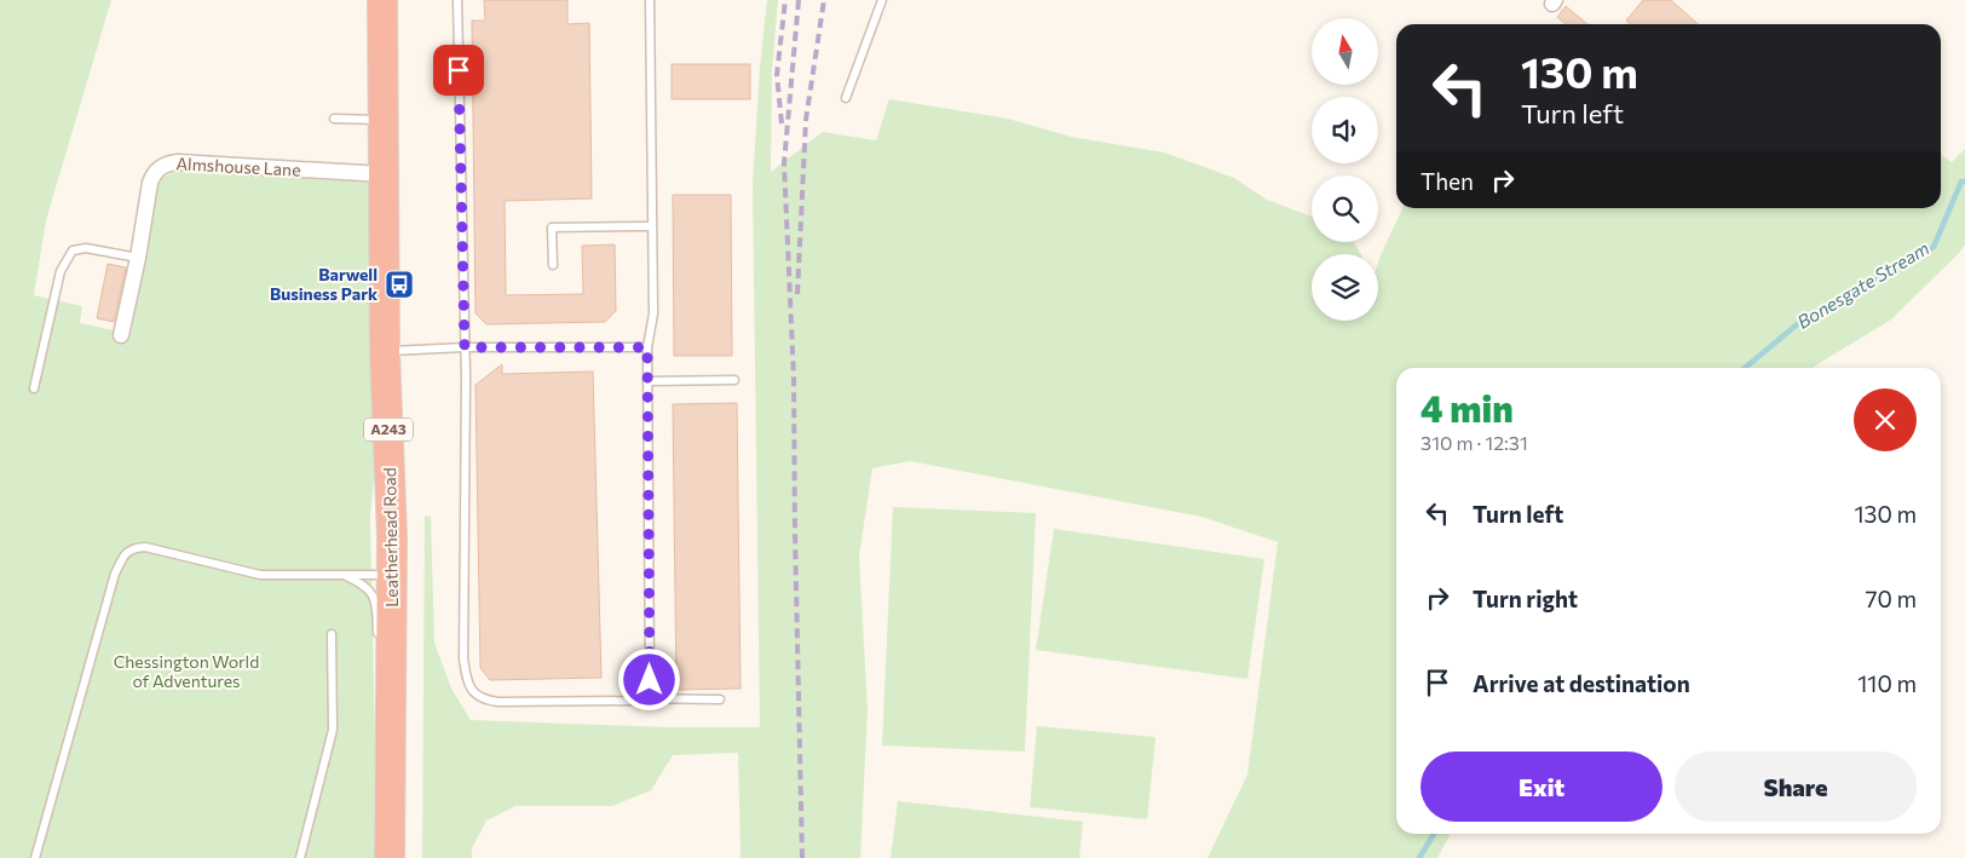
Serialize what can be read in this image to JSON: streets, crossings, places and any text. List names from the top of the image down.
{
  "streets": {
    "highway": ["A243", "Leatherhead Road"],
    "street": ["Almshouse Lane"]
  },
  "crossings": [
    ["Almshouse Lane", "Leatherhead Road"]
  ],
  "water": ["Bonesgate Stream"],
  "parks": ["Chessington World of Adventures"],
  "places": {
    "bus stop": ["Barwell Business Park"]
  },
  "north": "top",
  "page": {
    "turn": ["130 m", "Turn left"],
    "then": "Then",
    "heading": ["4 min", "310 m · 12:31"],
    "list": [
      {
        "name": "Turn left",
        "value": "130 m"
      },
      {
        "name": "Turn right",
        "value": "70 m"
      },
      {
        "name": "Arrive at destination",
        "value": "110 m"
      }
    ],
    "buttons": ["Exit", "Share"]
  }
}
